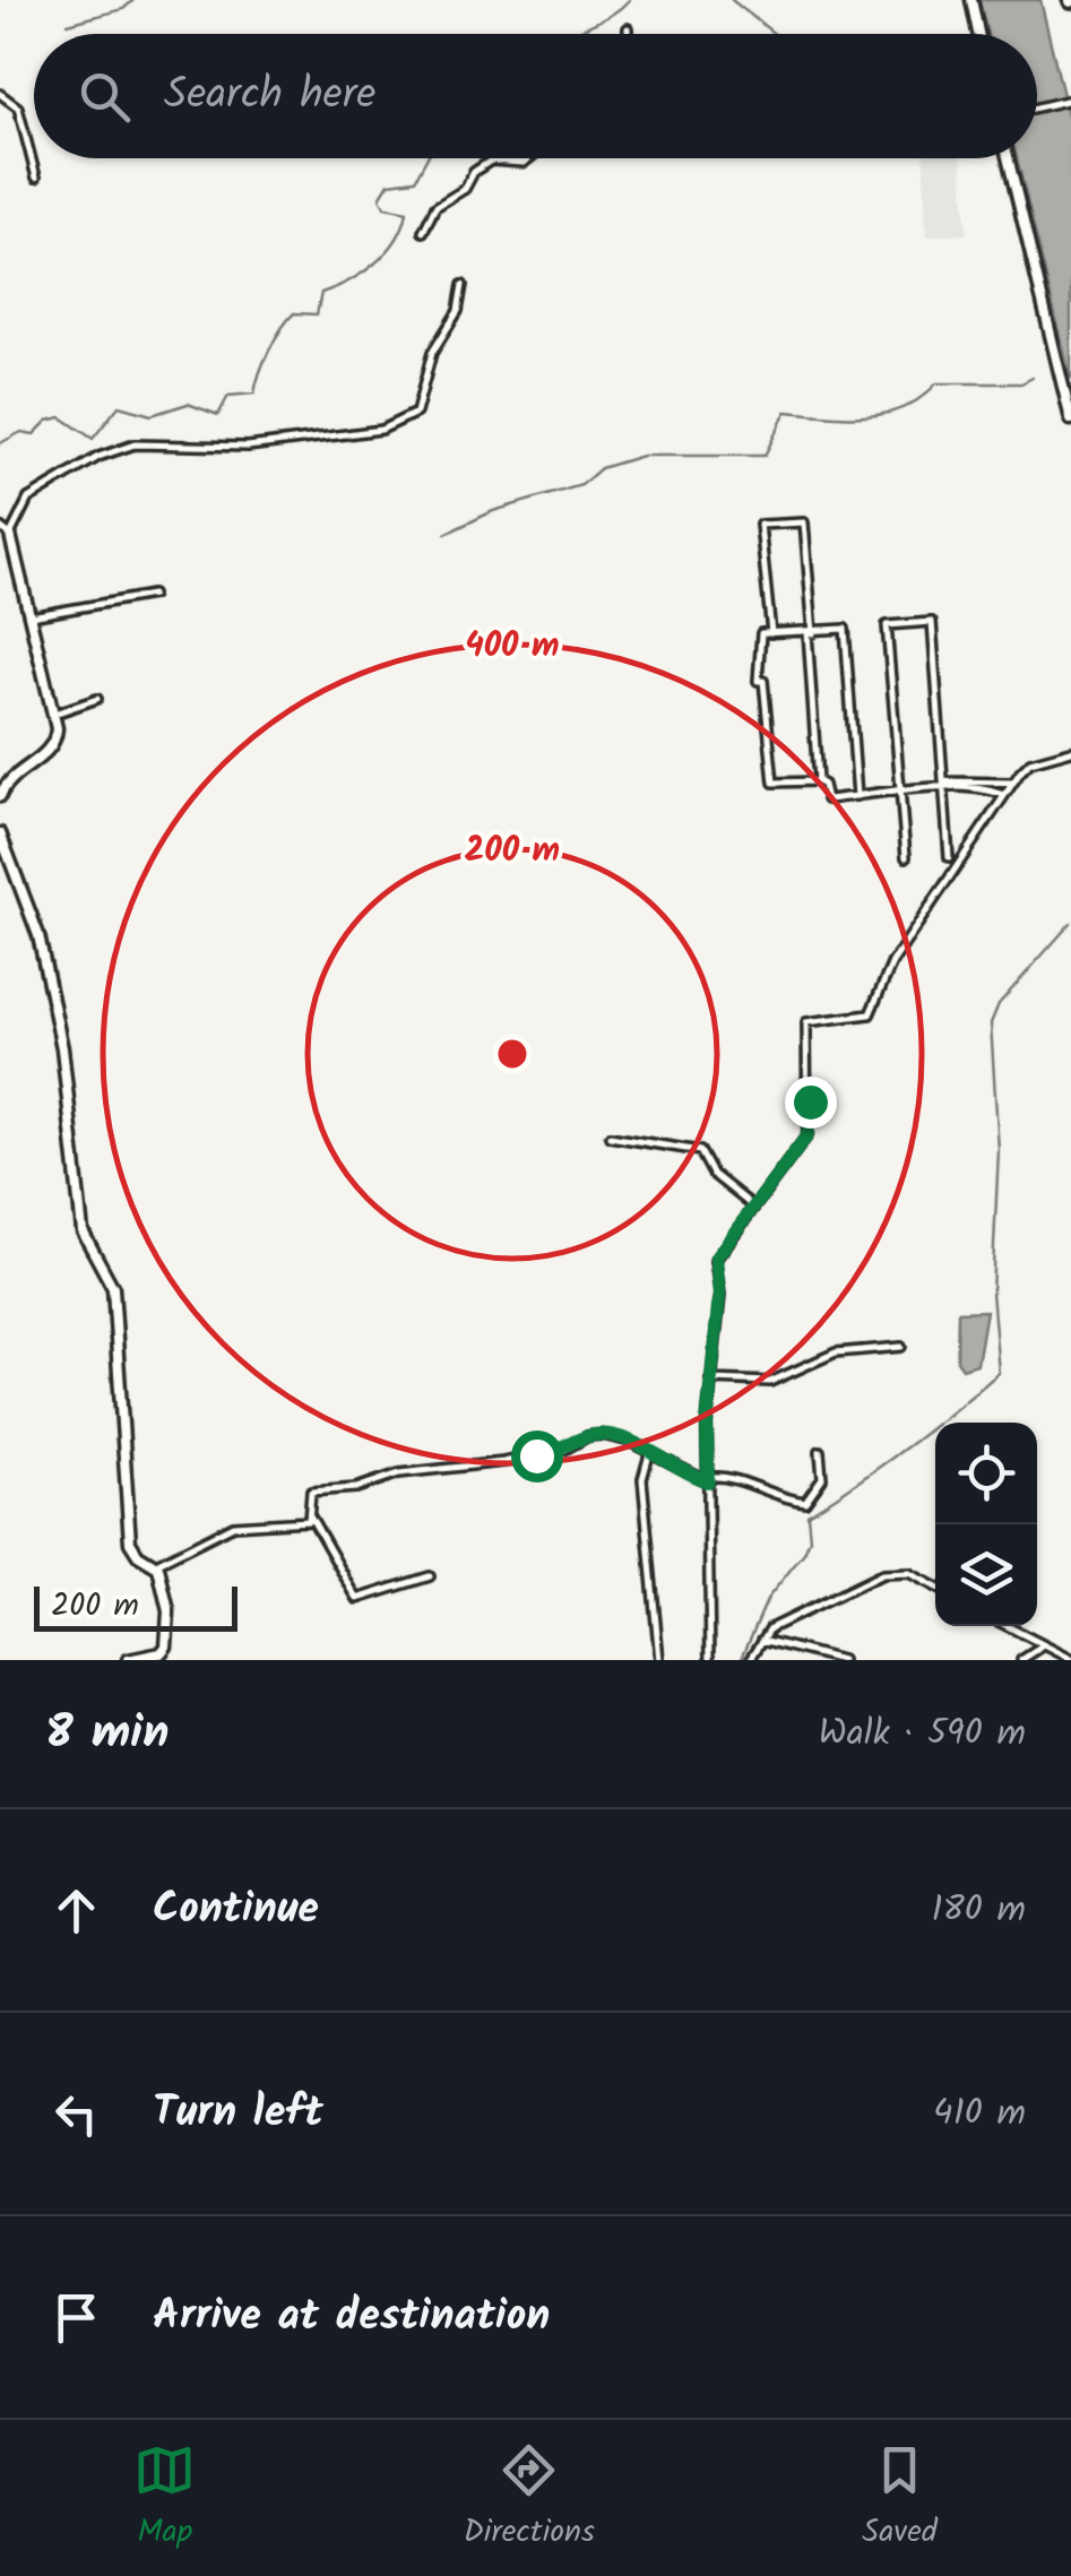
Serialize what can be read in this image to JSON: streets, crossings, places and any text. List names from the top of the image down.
{
  "scale_bar": "200 m",
  "page": {
    "search": "Search here",
    "scale": "200 m",
    "heading": ["8 min", "Walk · 590 m"],
    "list": [
      ["Continue", "180 m"],
      ["Turn left", "410 m"],
      "Arrive at destination"
    ],
    "nav": ["Map", "Directions", "Saved"]
  },
  "rings": ["400 m", "200 m"]
}
